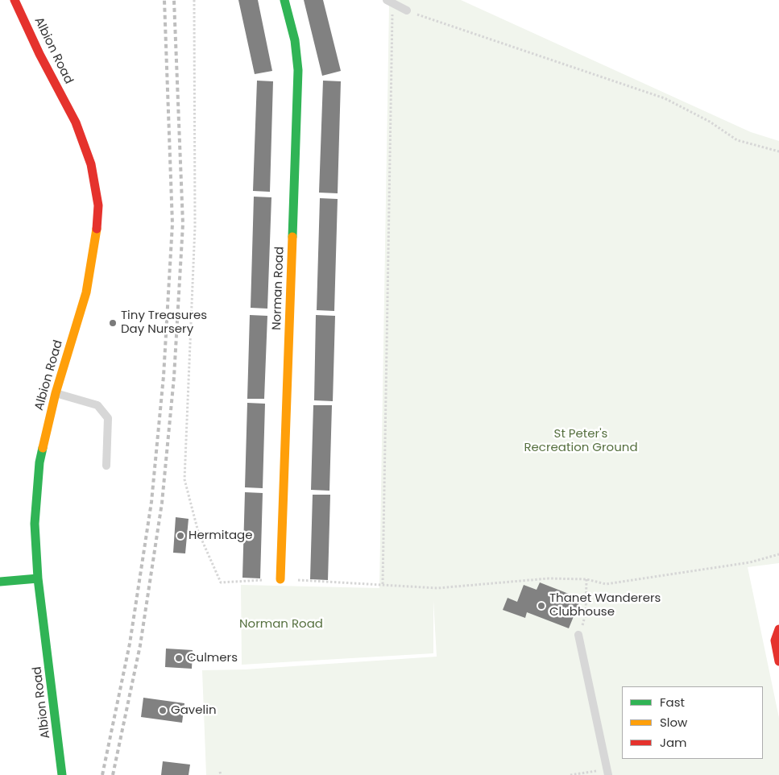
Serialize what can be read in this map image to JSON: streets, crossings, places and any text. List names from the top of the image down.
{
  "streets": {
    "main road": ["Albion Road", "Norman Road"]
  },
  "parks": ["St Peter's Recreation Ground", "Norman Road"],
  "places": [
    "Tiny Treasures Day Nursery",
    "Hermitage",
    "Thanet Wanderers Clubhouse",
    "Culmers",
    "Gavelin"
  ],
  "legend": ["Fast", "Slow", "Jam"]
}
